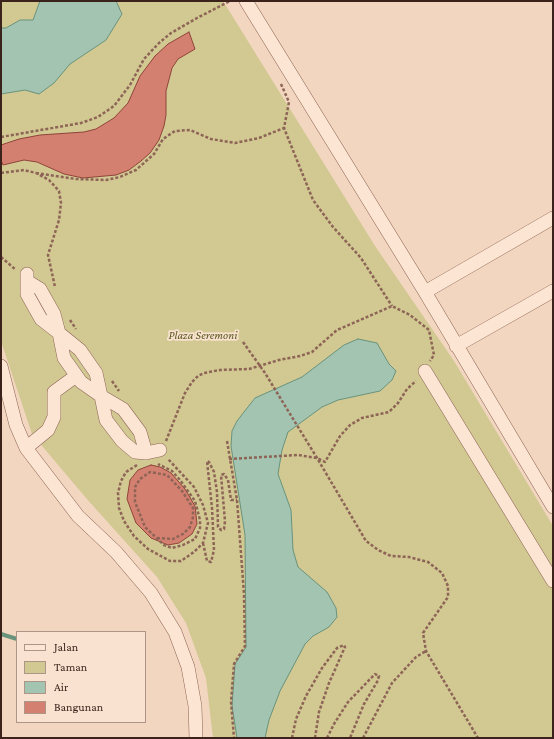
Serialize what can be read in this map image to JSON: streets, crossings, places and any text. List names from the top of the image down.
{
  "parks": ["Plaza Seremoni"],
  "legend": [
    "Jalan",
    "Taman",
    "Air",
    "Bangunan"
  ]
}
